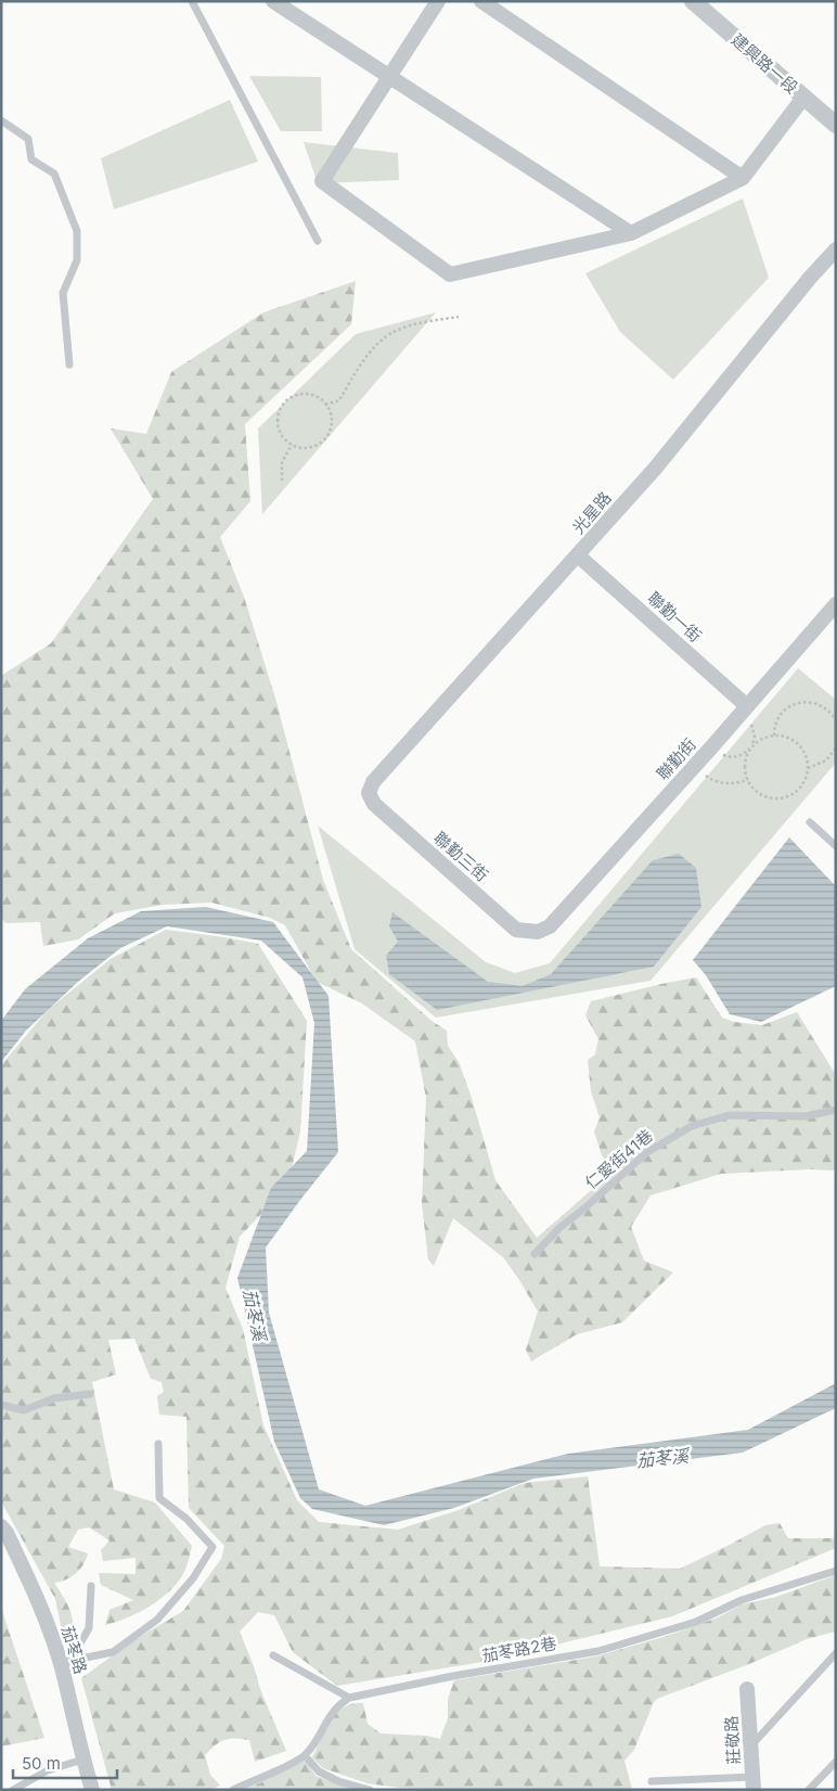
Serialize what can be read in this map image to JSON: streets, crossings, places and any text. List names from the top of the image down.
{
  "streets": {
    "street": [
      "建興路一段",
      "光星路",
      "聯勤一街",
      "聯勤街",
      "聯勤三街",
      "茄苳路",
      "莊敬路"
    ],
    "lane": ["仁愛街41巷", "茄苳路2巷"]
  },
  "crossings": [
    ["光星路", "聯勤一街"],
    ["光星路", "聯勤三街"],
    ["聯勤一街", "聯勤街"],
    ["聯勤街", "聯勤三街"]
  ],
  "water": ["茄苳溪"],
  "scale_bar": "50 m"
}
